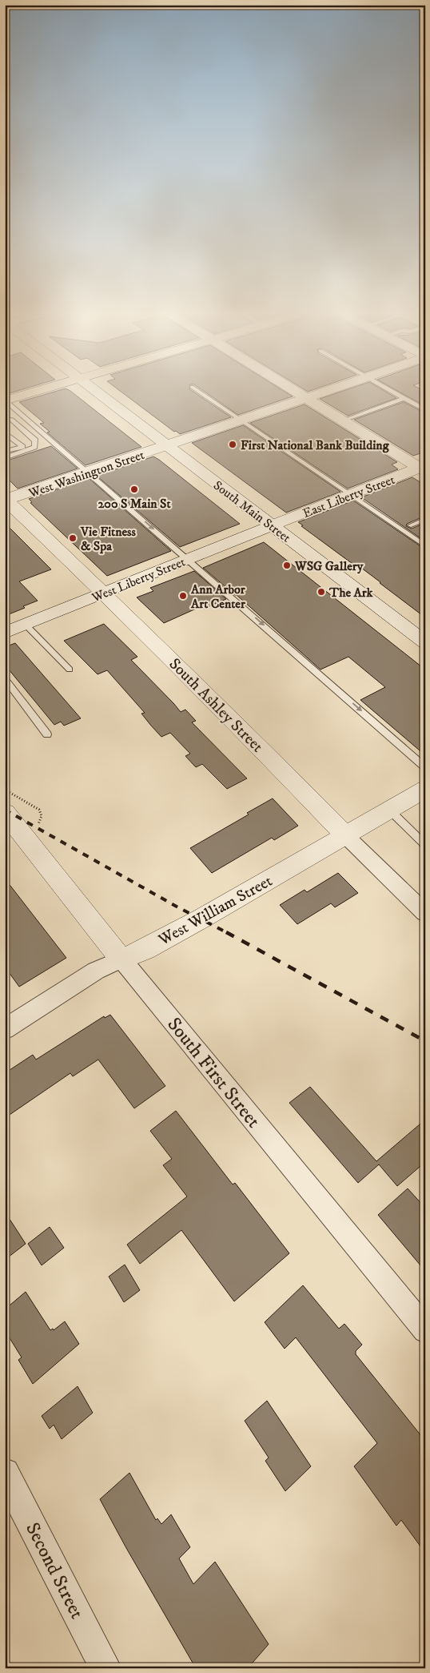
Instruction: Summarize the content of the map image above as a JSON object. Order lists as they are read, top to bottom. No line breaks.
{"streets":{"street":["West Washington Street","East Liberty Street","South Main Street","West Liberty Street","South Ashley Street","West William Street","South First Street","Second Street"]},"crossings":[["West Washington Street","South Main Street"],["West Washington Street","South Ashley Street"],["East Liberty Street","South Main Street"],["East Liberty Street","West Liberty Street"],["South Main Street","West Liberty Street"],["West Liberty Street","South Ashley Street"],["South Ashley Street","West William Street"],["West William Street","South First Street"]],"places":["First National Bank Building","200 S Main St","Vie Fitness & Spa","WSG Gallery","The Ark","Ann Arbor Art Center"]}
